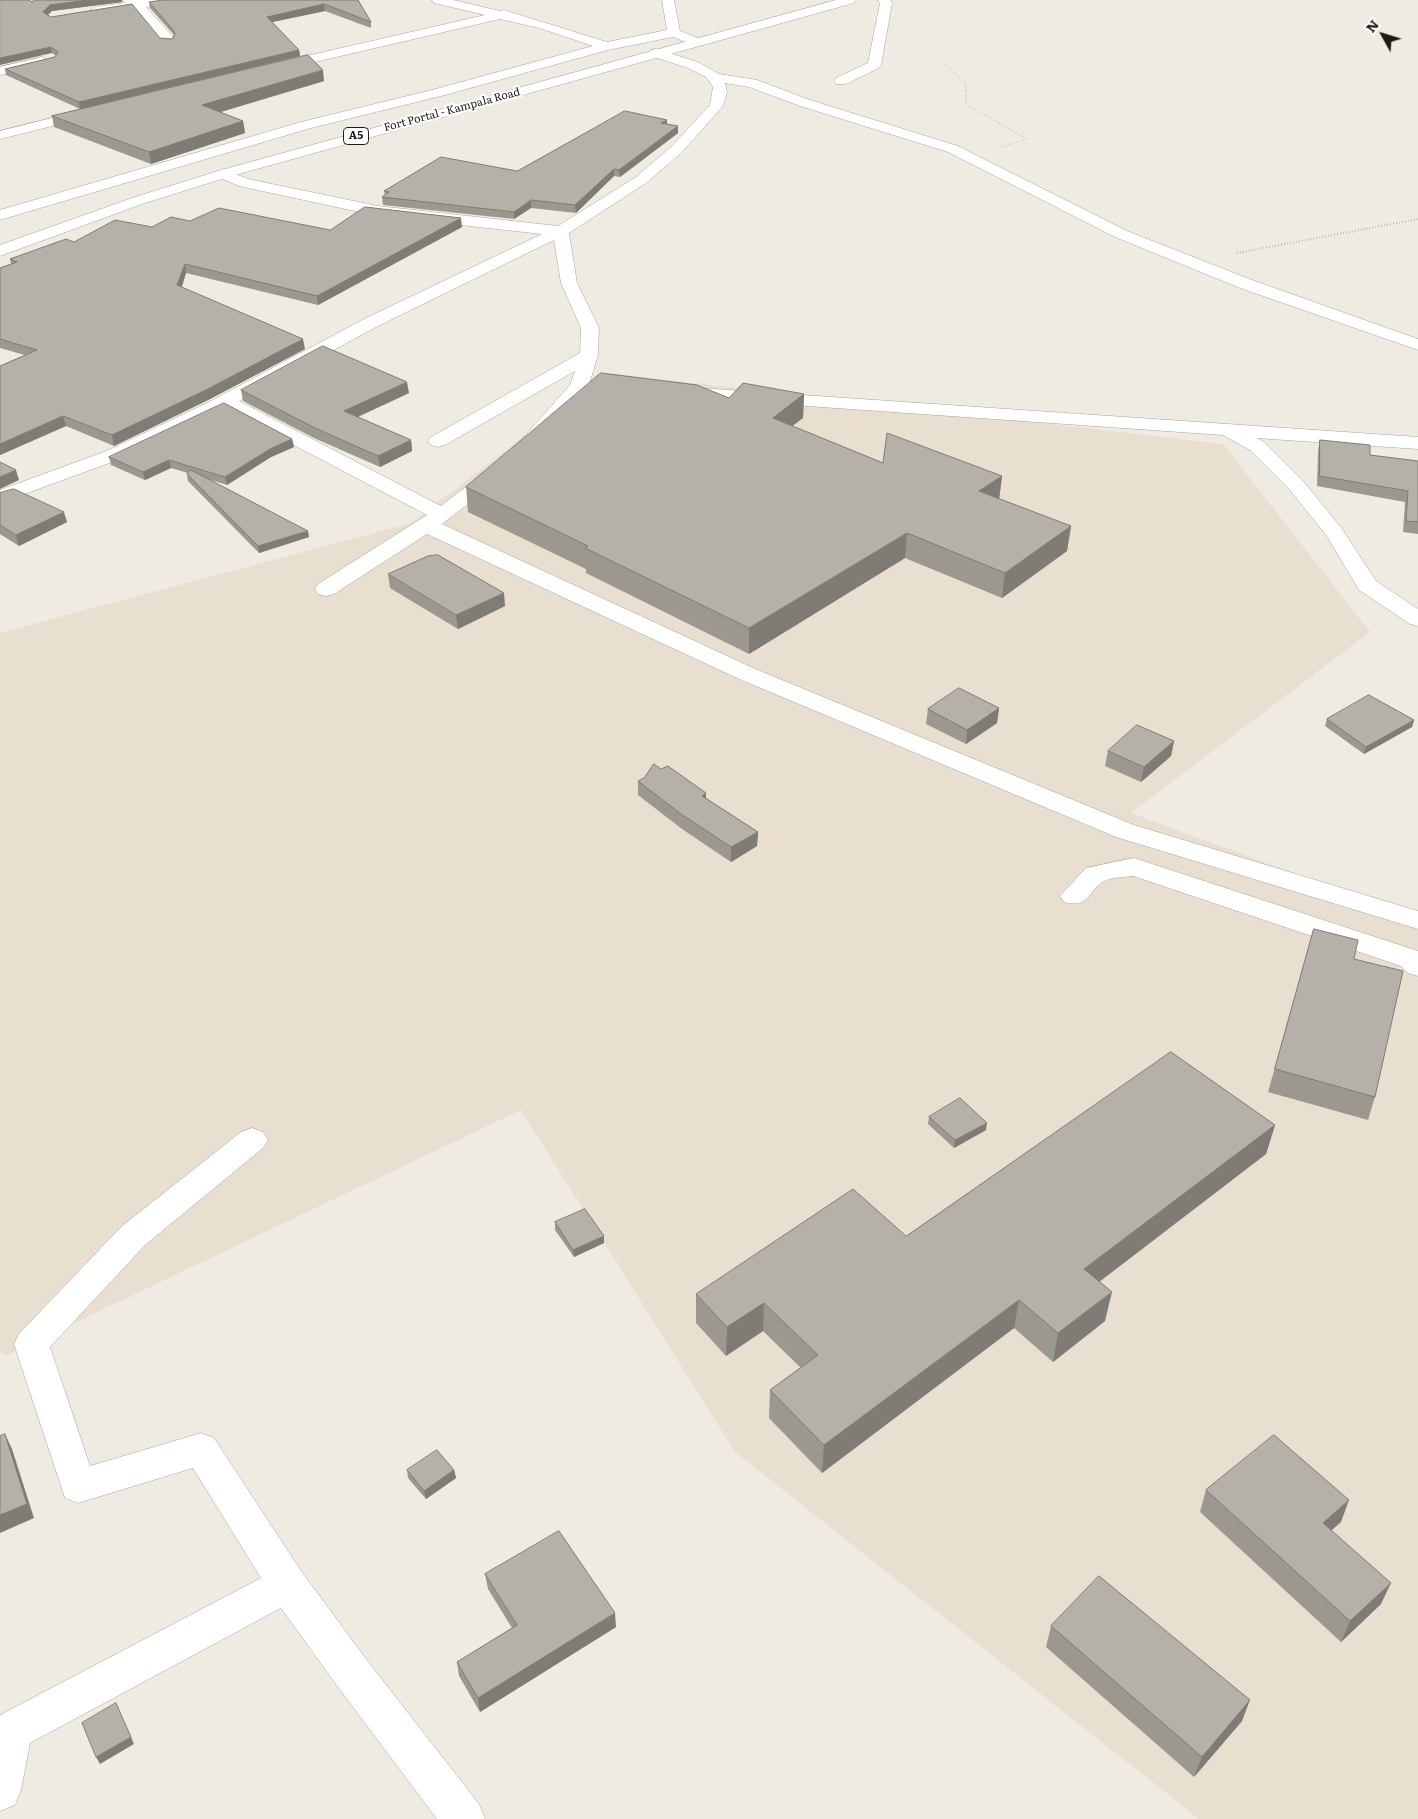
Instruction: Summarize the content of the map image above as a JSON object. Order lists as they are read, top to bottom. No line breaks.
{"streets":{"street":["Fort Portal - Kampala Road","A5"]},"north":"top left"}
